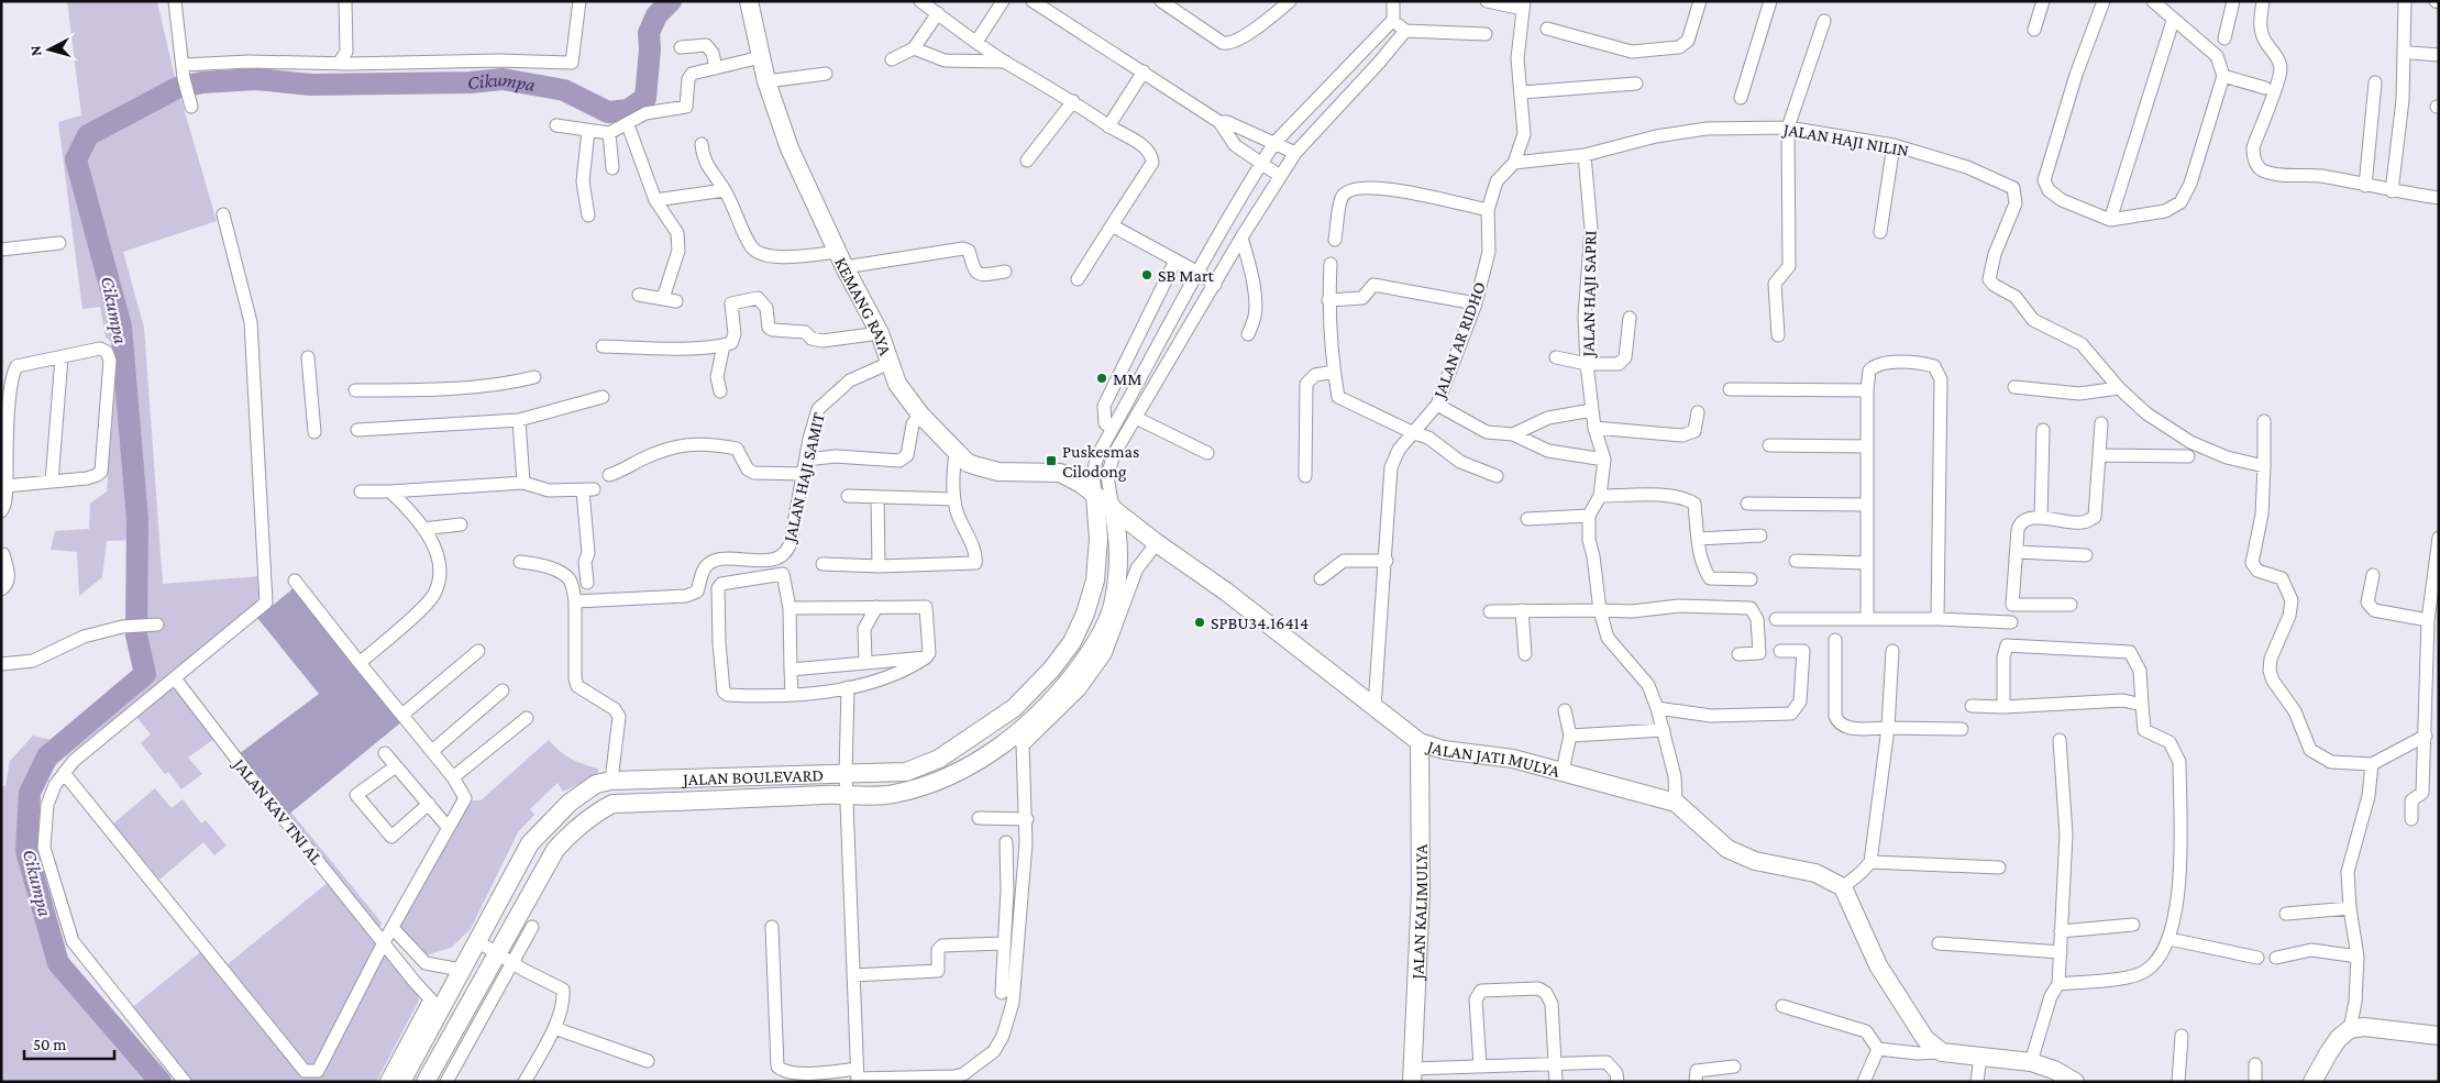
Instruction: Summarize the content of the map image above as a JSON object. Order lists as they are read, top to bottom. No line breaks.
{"streets":{"main road":["KEMANG RAYA","JALAN JATI MULYA","JALAN BOULEVARD","JALAN KALIMULYA"],"street":["JALAN HAJI NILIN","JALAN HAJI SAPRI","JALAN AR RIDHO","JALAN HAJI SAMIT","JALAN KAV TNI AL"]},"crossings":[["JALAN HAJI NILIN","JALAN HAJI SAPRI"],["JALAN HAJI NILIN","JALAN AR RIDHO"],["KEMANG RAYA","JALAN HAJI SAMIT"],["KEMANG RAYA","JALAN JATI MULYA"],["KEMANG RAYA","JALAN BOULEVARD"],["JALAN AR RIDHO","JALAN JATI MULYA"],["JALAN JATI MULYA","JALAN BOULEVARD"],["JALAN JATI MULYA","JALAN KALIMULYA"],["JALAN BOULEVARD","JALAN KAV TNI AL"]],"water":["Cikumpa"],"places":{"other":["SB Mart","MM","SPBU34.16414"],"transit":["Puskesmas Cilodong"]},"scale_bar":"50 m","north":"left"}
